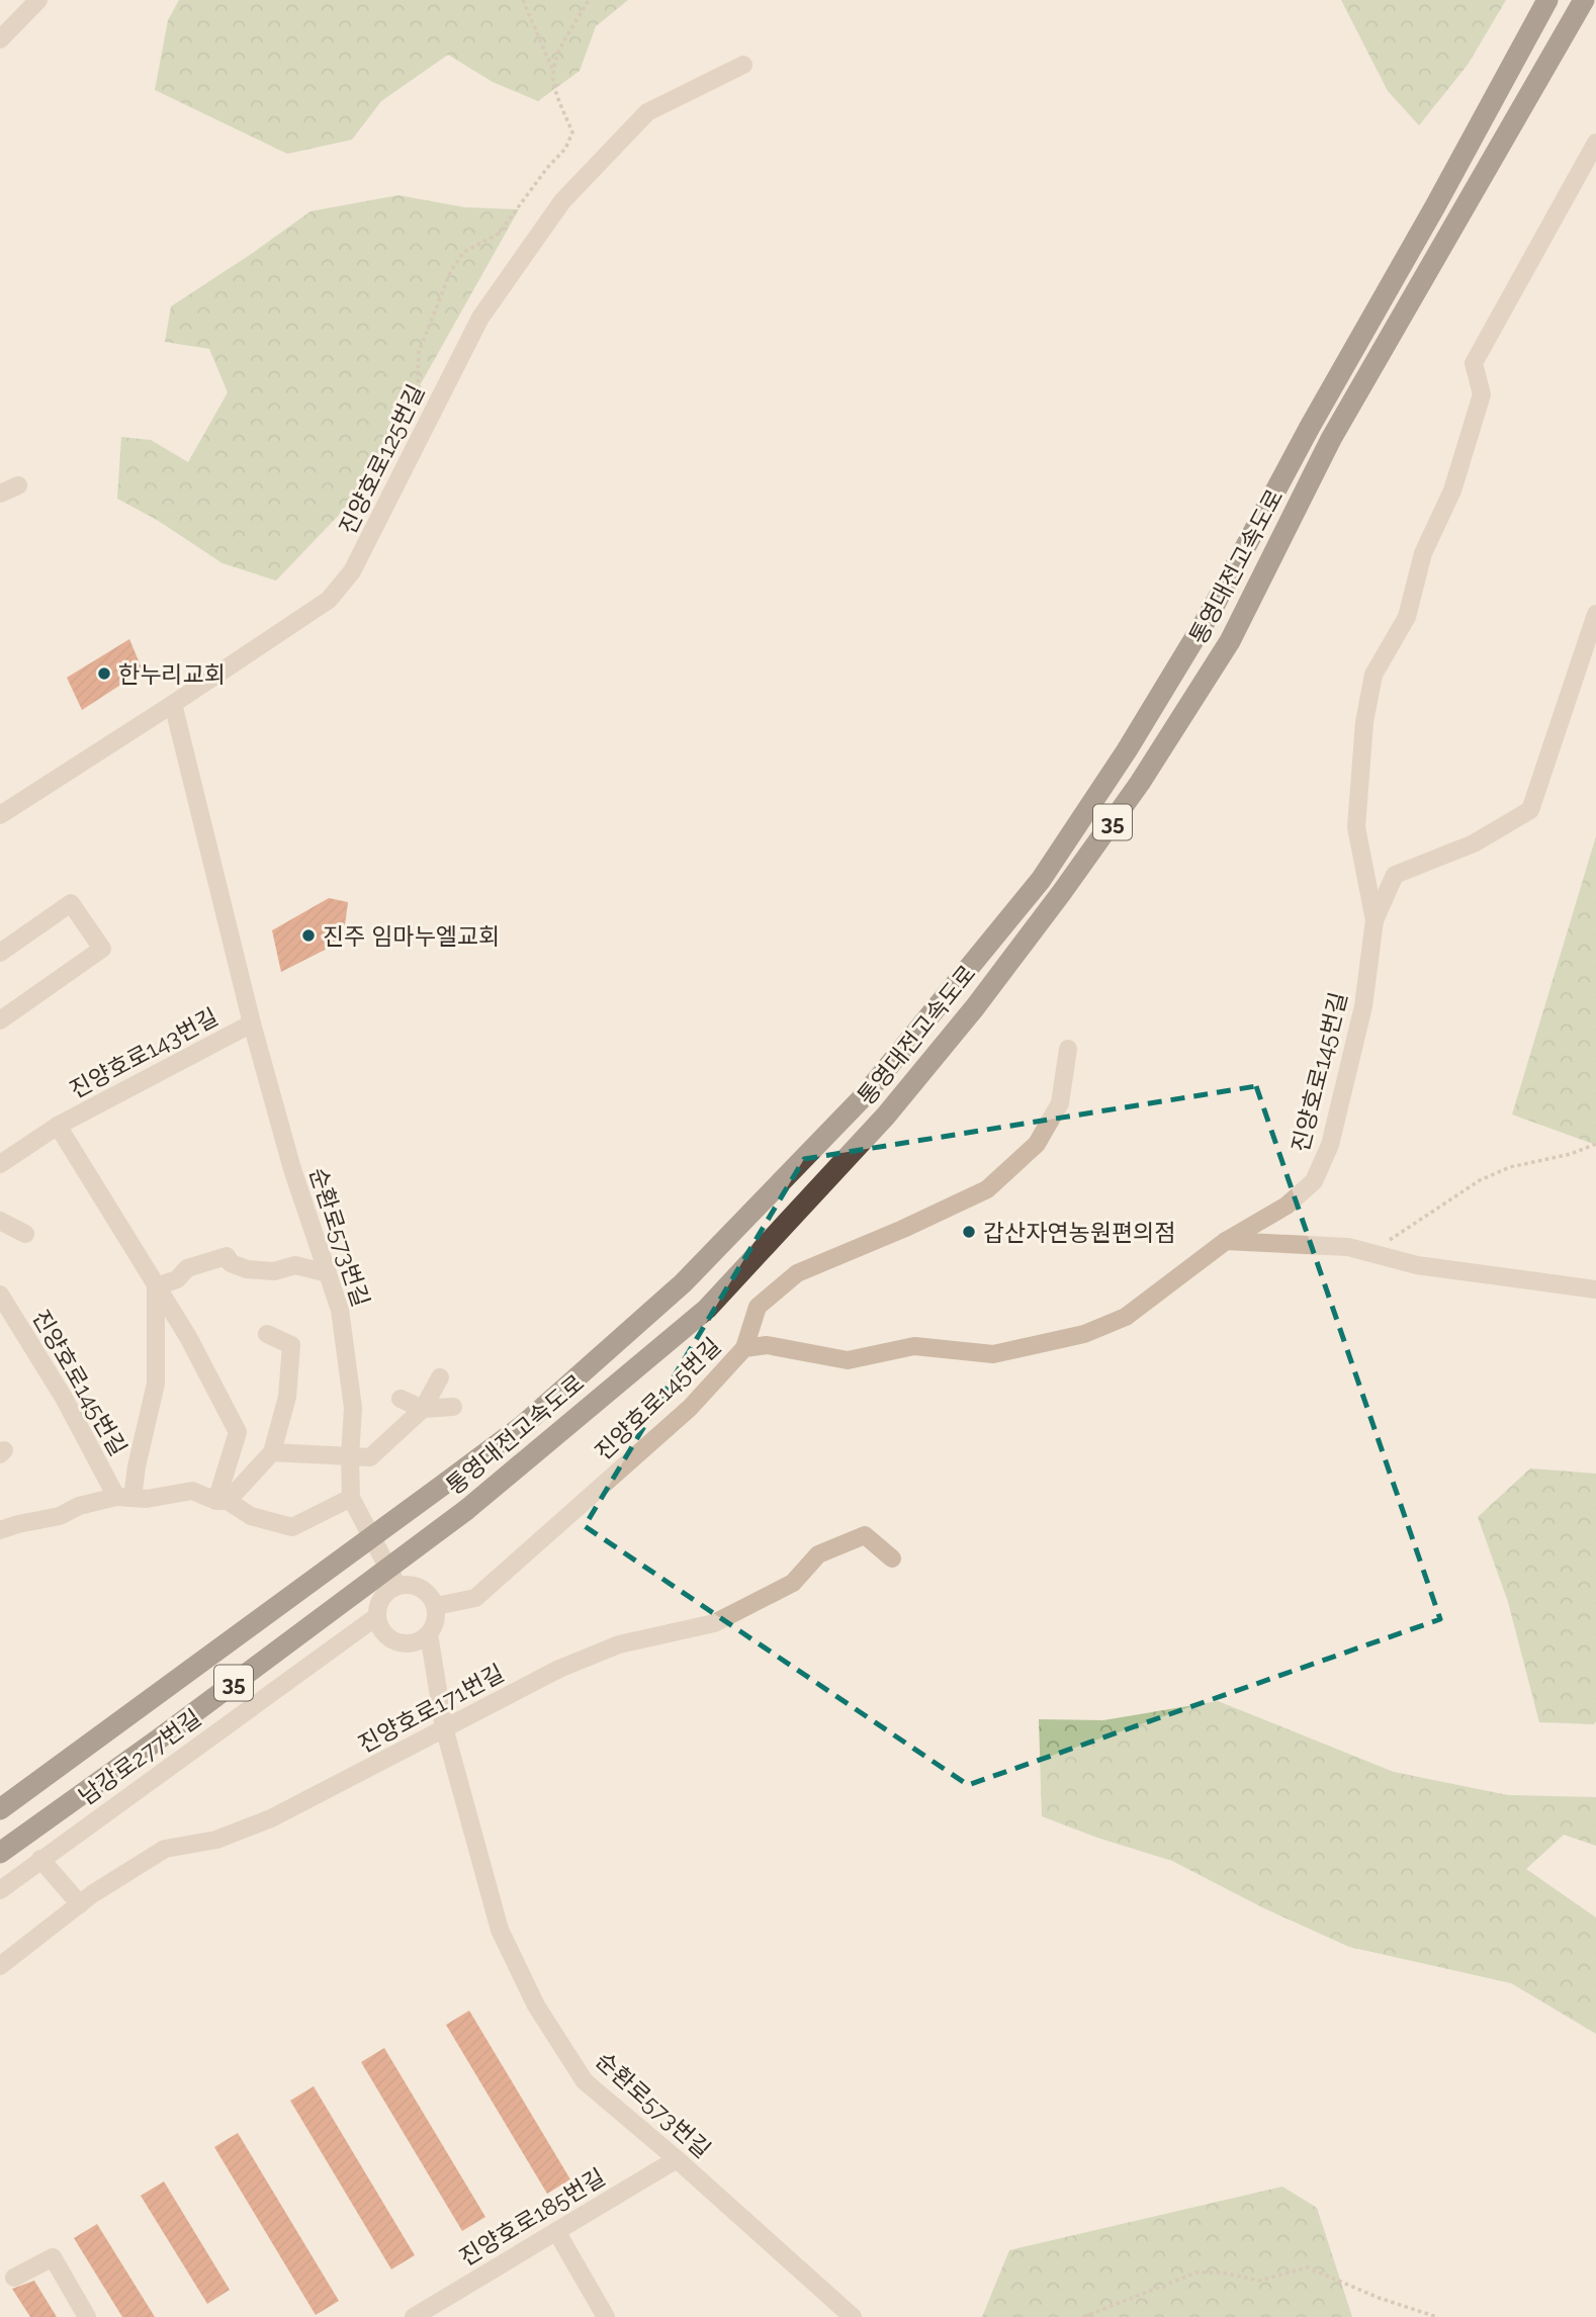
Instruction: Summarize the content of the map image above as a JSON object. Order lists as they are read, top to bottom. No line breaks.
{"streets":{"highway":["통영대전고속도로","35"],"street":["진양호로125번길","진양호로143번길","진양호로145번길","순환로573번길","진양호로171번길","남강로277번길","진양호로185번길"]},"crossings":[["진양호로125번길","순환로573번길"],["진양호로143번길","진양호로145번길"],["진양호로143번길","순환로573번길"],["진양호로145번길","순환로573번길"],["진양호로145번길","남강로277번길"],["순환로573번길","진양호로171번길"],["순환로573번길","남강로277번길"],["순환로573번길","진양호로185번길"]],"places":["한누리교회","진주 임마누엘교회","갑산자연농원편의점"]}
